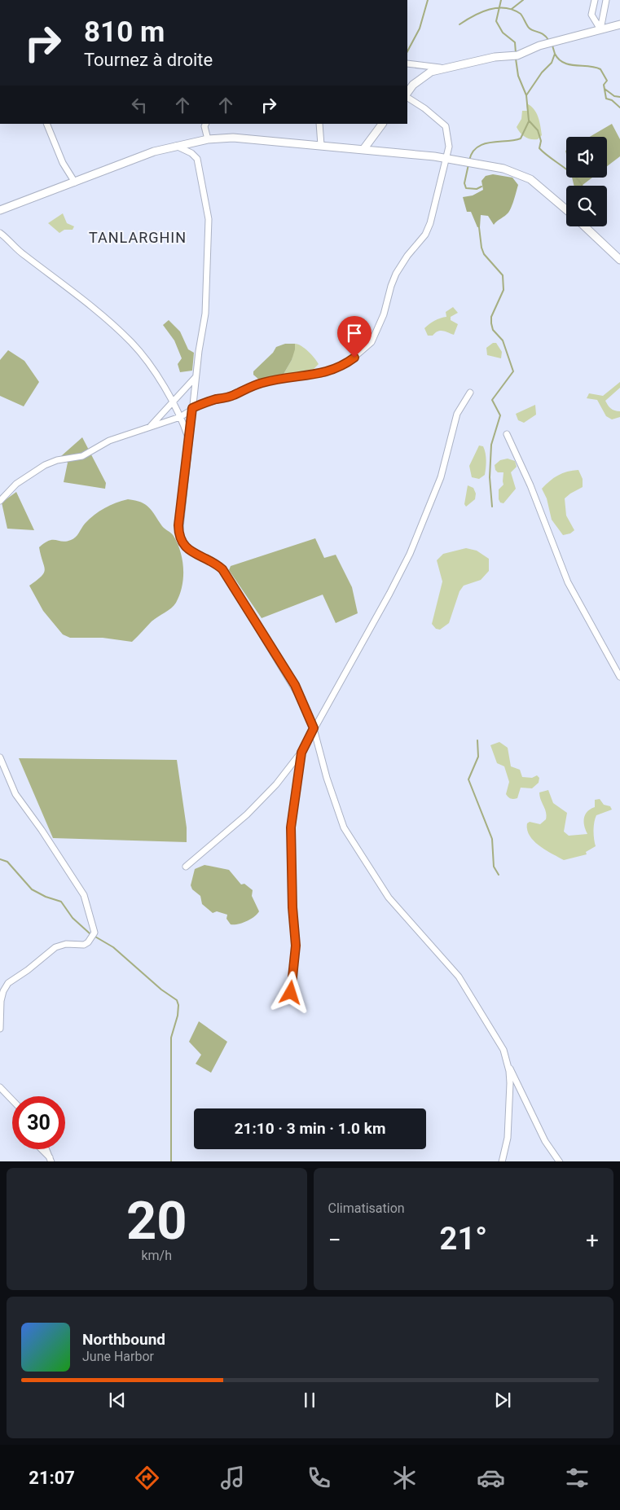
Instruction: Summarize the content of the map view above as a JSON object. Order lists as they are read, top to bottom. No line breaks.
{"districts":["TANLARGHIN"],"page":{"turn":["810 m","Tournez à droite"],"limit":"30","trip":"21:10 · 3 min · 1.0 km","tile":[["20","km/h"],"Climatisation"],"heat":["−","21°","+"],"song":["Northbound","June Harbor"],"tabs":"21:07"}}
